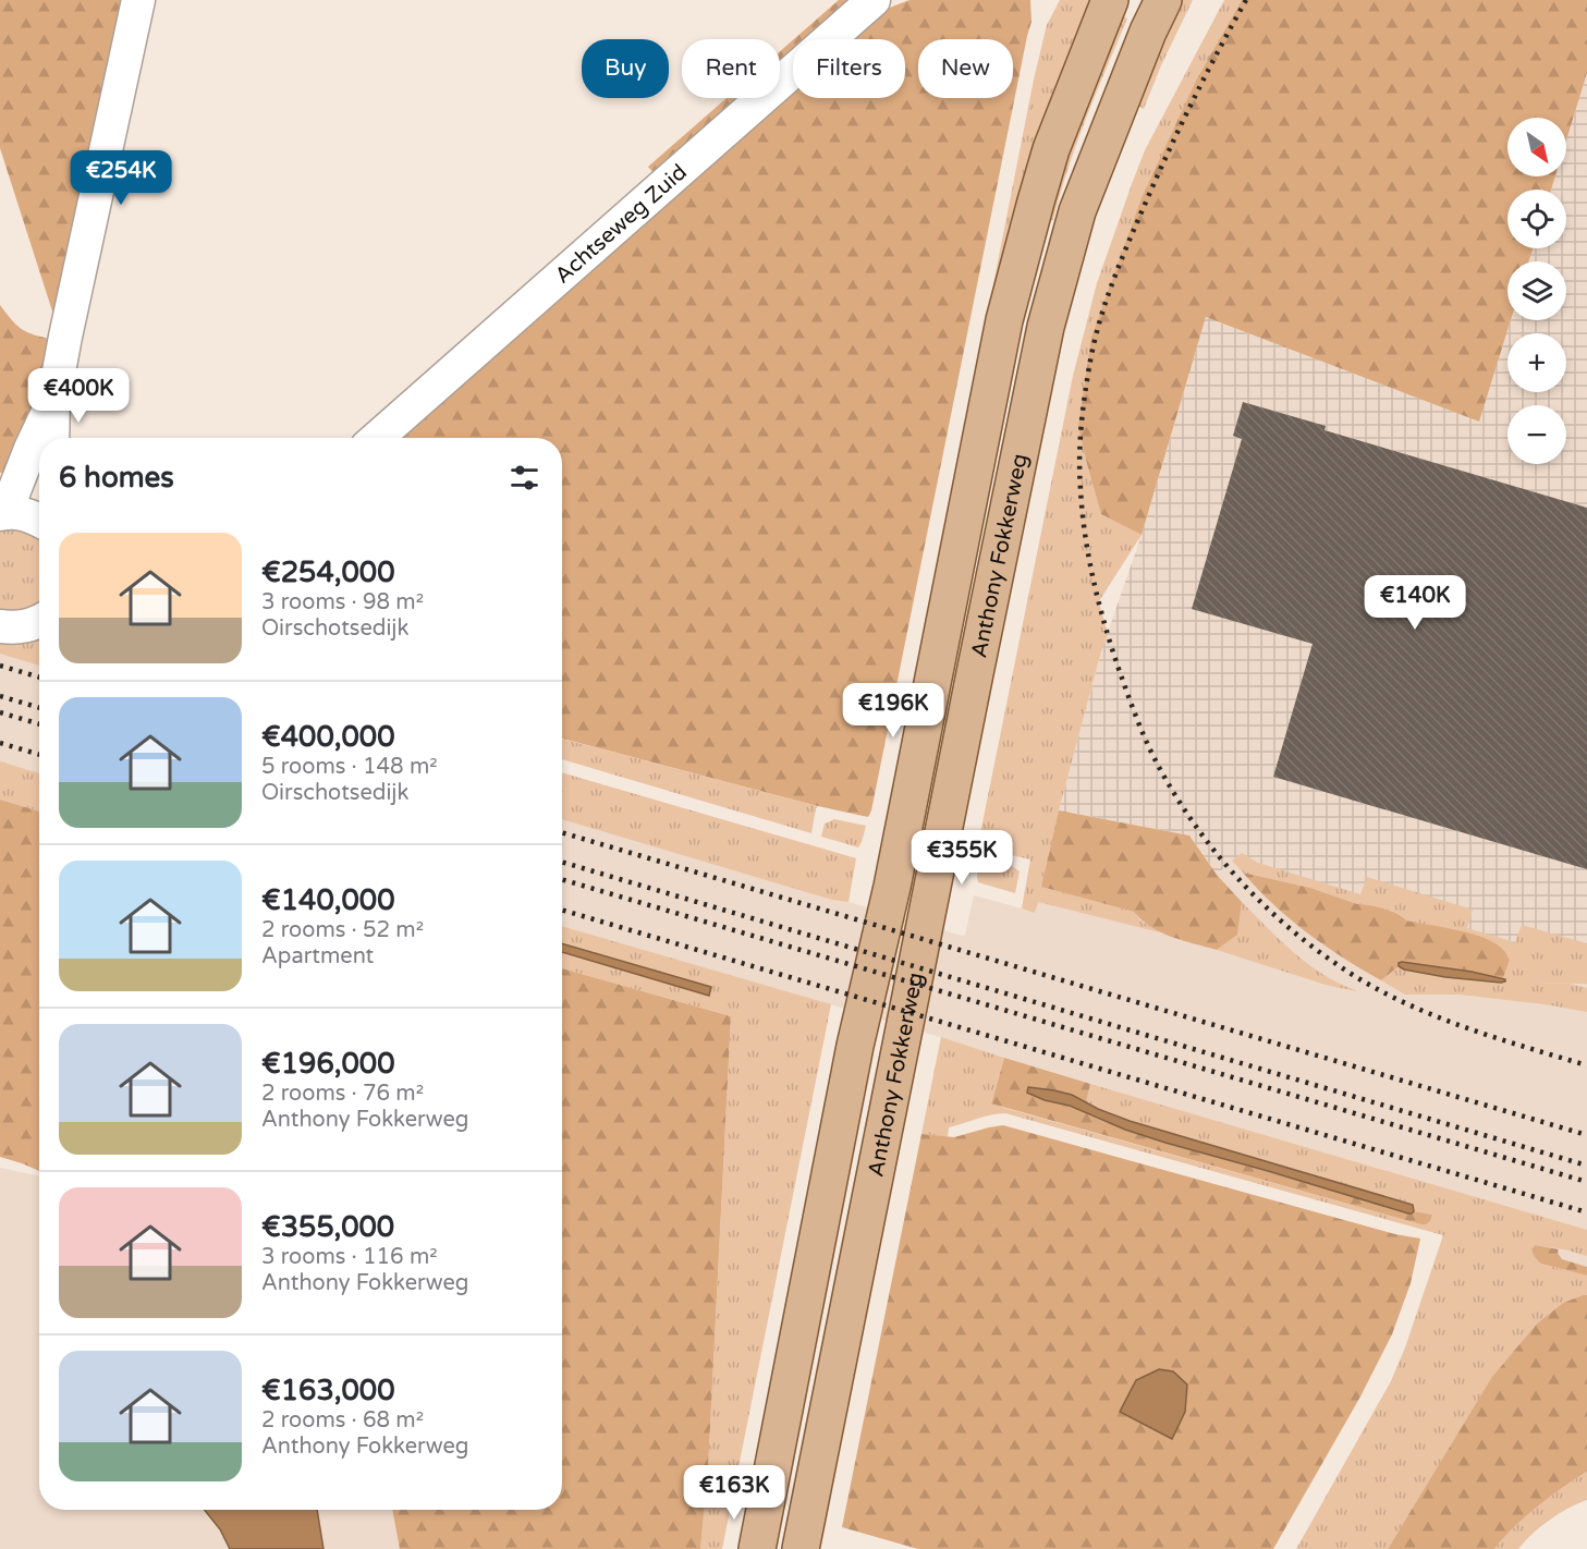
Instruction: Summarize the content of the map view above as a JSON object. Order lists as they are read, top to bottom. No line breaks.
{"streets":{"main road":["Anthony Fokkerweg"],"street":["Achtseweg Zuid"]},"north":"bottom right","page":{"chip":["Buy","Rent","Filters","New"],"map_buttons":["+","−"],"price":["€254K","€400K","€140K","€196K","€355K","€163K"],"heading":"6 homes","list":[{"name":"€254,000","note":"3 rooms · 98 m² · Oirschotsedijk"},{"name":"€400,000","note":"5 rooms · 148 m² · Oirschotsedijk"},{"name":"€140,000","note":"2 rooms · 52 m² · Apartment"},{"name":"€196,000","note":"2 rooms · 76 m² · Anthony Fokkerweg"},{"name":"€355,000","note":"3 rooms · 116 m² · Anthony Fokkerweg"},{"name":"€163,000","note":"2 rooms · 68 m² · Anthony Fokkerweg"}]}}
